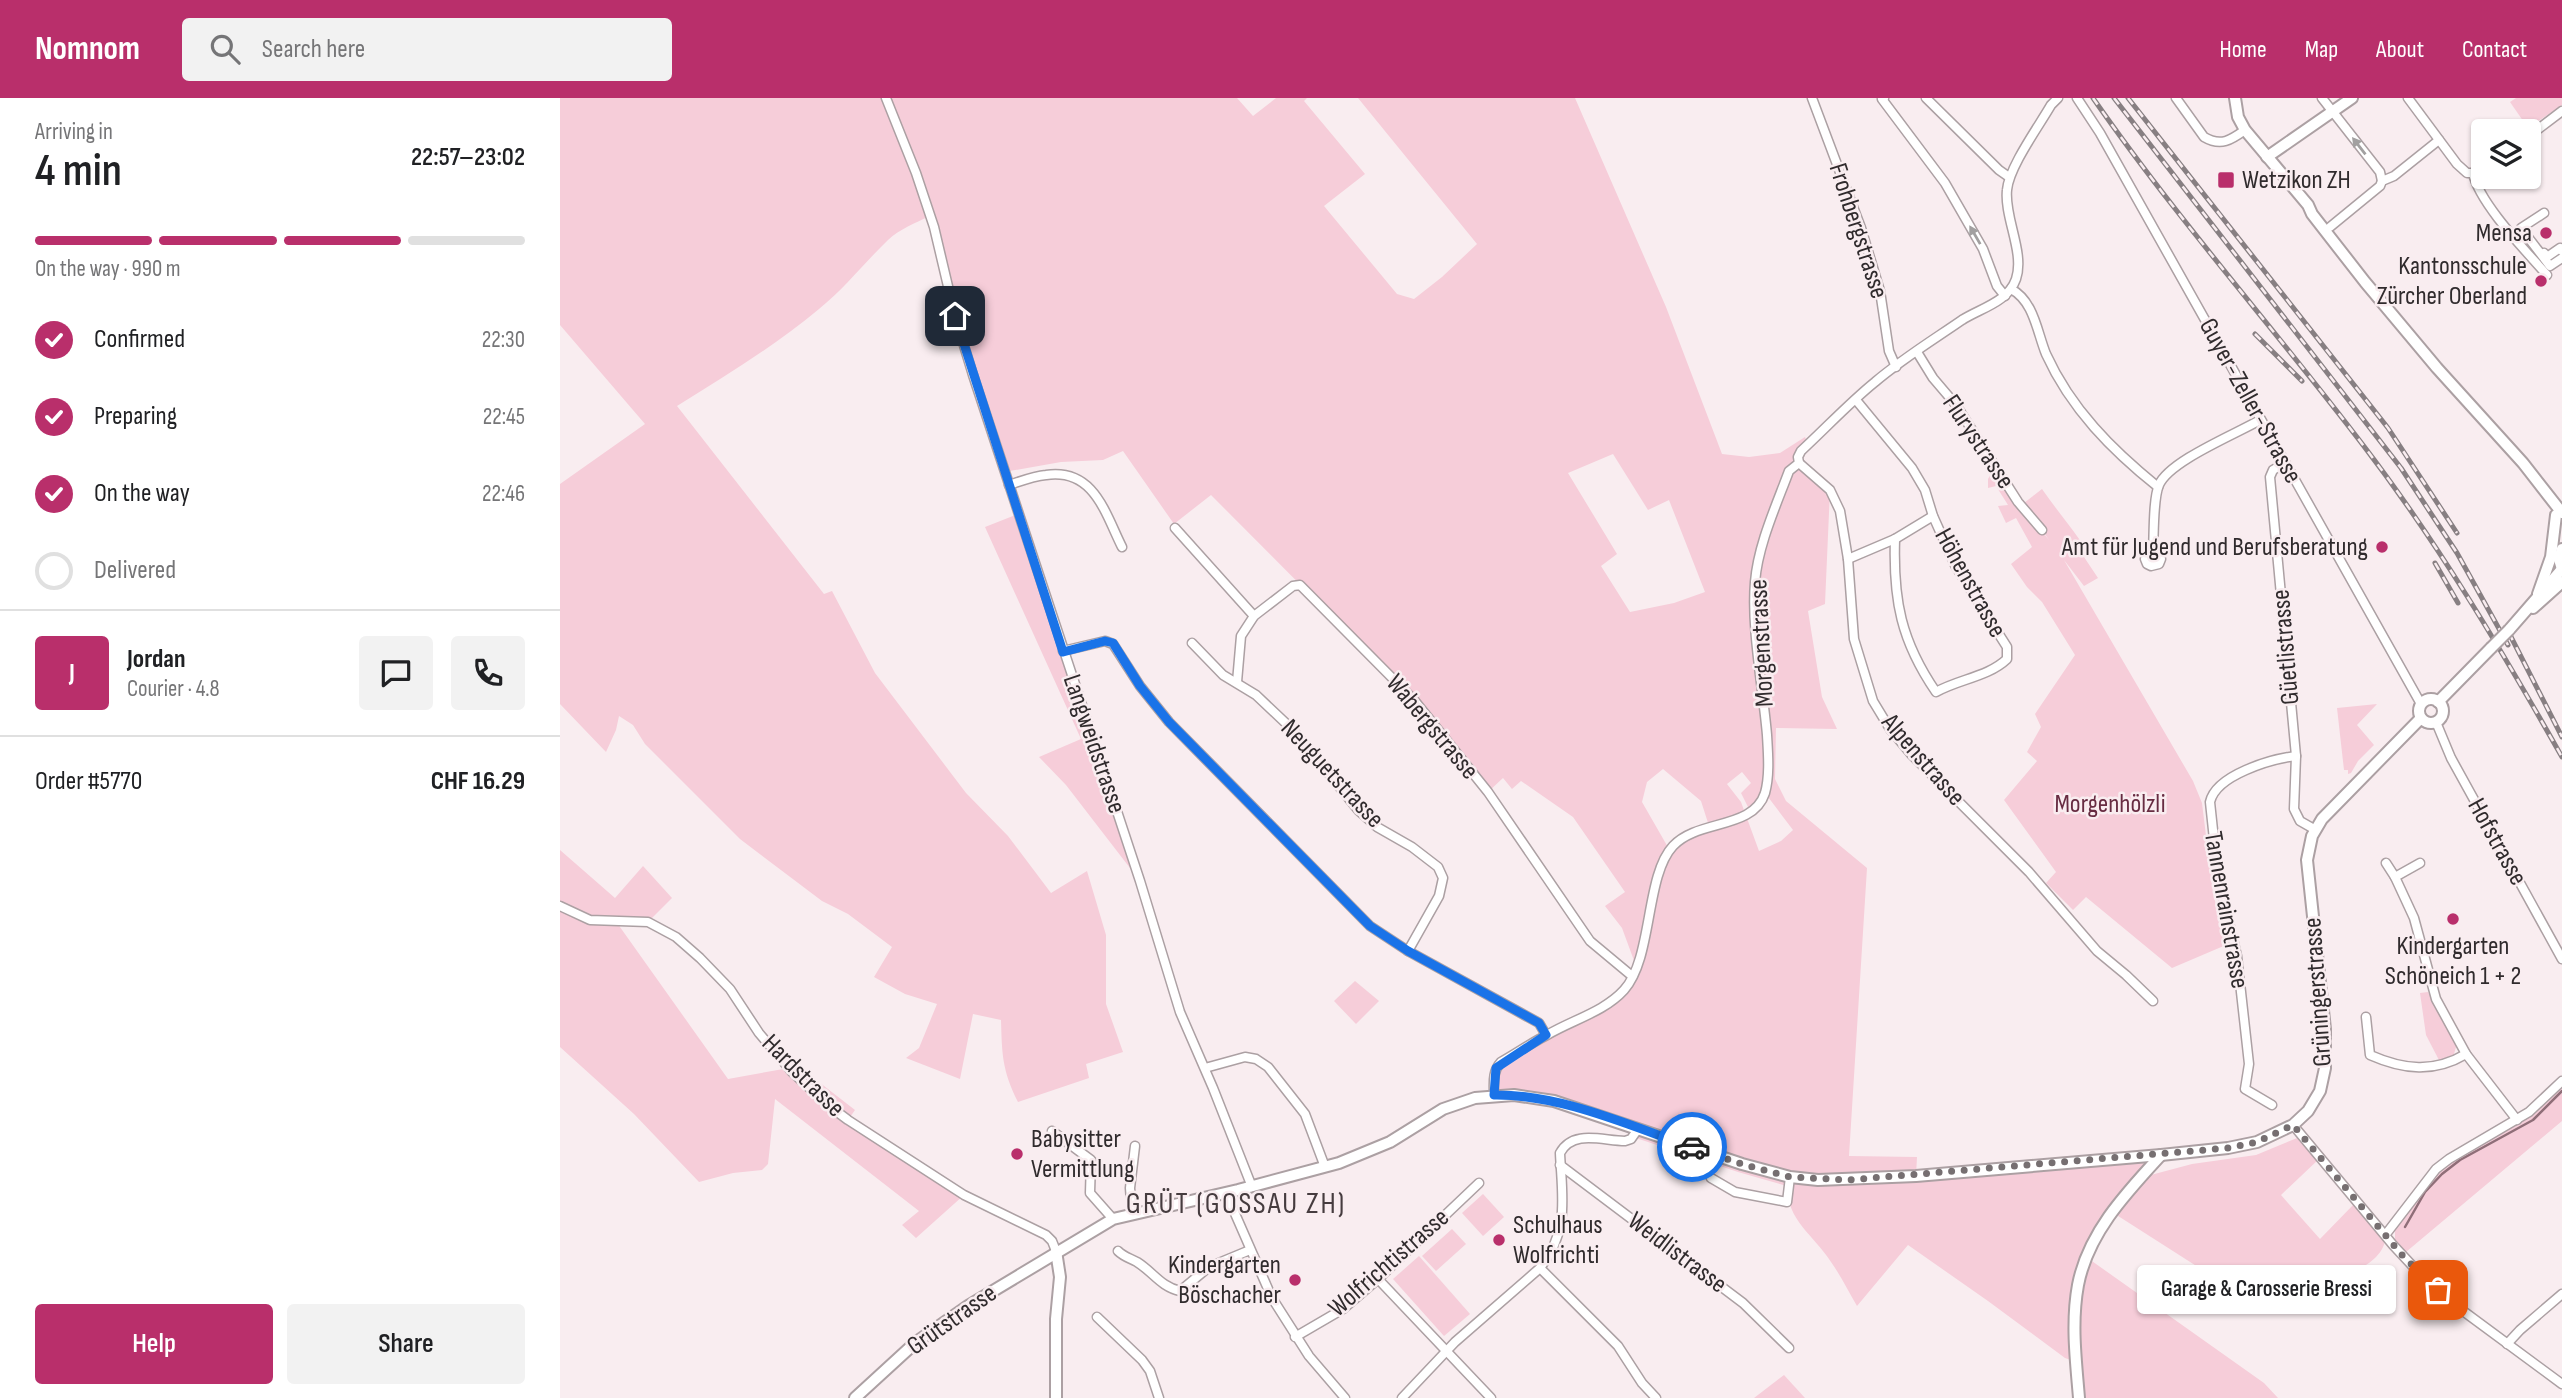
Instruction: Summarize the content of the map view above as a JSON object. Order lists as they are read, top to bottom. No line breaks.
{"streets":{"main road":["Grüningerstrasse","Grütstrasse"],"street":["Frohbergstrasse","Guyer-Zeller-Strasse","Flurystrasse","Höhenstrasse","Morgenstrasse","Güetlistrasse","Wabergstrasse","Langweidstrasse","Alpenstrasse","Neuguetstrasse","Hofstrasse","Tannenrainstrasse","Hardstrasse","Weidlistrasse","Wolfrichtistrasse"]},"crossings":[["Frohbergstrasse","Morgenstrasse"],["Guyer-Zeller-Strasse","Güetlistrasse"],["Guyer-Zeller-Strasse","Hofstrasse"],["Guyer-Zeller-Strasse","Grüningerstrasse"],["Flurystrasse","Morgenstrasse"],["Höhenstrasse","Morgenstrasse"],["Höhenstrasse","Alpenstrasse"],["Morgenstrasse","Wabergstrasse"],["Morgenstrasse","Alpenstrasse"],["Morgenstrasse","Grüningerstrasse"],["Güetlistrasse","Tannenrainstrasse"],["Güetlistrasse","Grüningerstrasse"],["Wabergstrasse","Neuguetstrasse"],["Langweidstrasse","Grüningerstrasse"],["Hofstrasse","Grüningerstrasse"],["Grüningerstrasse","Hardstrasse"],["Grüningerstrasse","Grütstrasse"],["Hardstrasse","Grütstrasse"]],"districts":["GRÜT (GOSSAU ZH)"],"parks":["Morgenhölzli"],"places":{"transit":["Wetzikon ZH"],"other":["Mensa","Kantonsschule Zürcher Oberland","Amt für Jugend und Berufsberatung","Kindergarten Schöneich 1 + 2","Babysitter Vermittlung","Schulhaus Wolfrichti","Kindergarten Böschacher","Garage & Carosserie Bressi"]},"page":{"header":"Nomnom","search":"Search here","nav":["Home","Map","About","Contact"],"heading":["4 min","Arriving in","22:57–23:02"],"panel":["Jordan","Courier · 4.8","Order #5770","CHF 16.29"],"bar":"On the way · 990 m","list":[["Confirmed","22:30"],["Preparing","22:45"],["On the way","22:46"],"Delivered"],"round":"J","bubble":"Garage & Carosserie Bressi","buttons":["Help","Share"]}}
